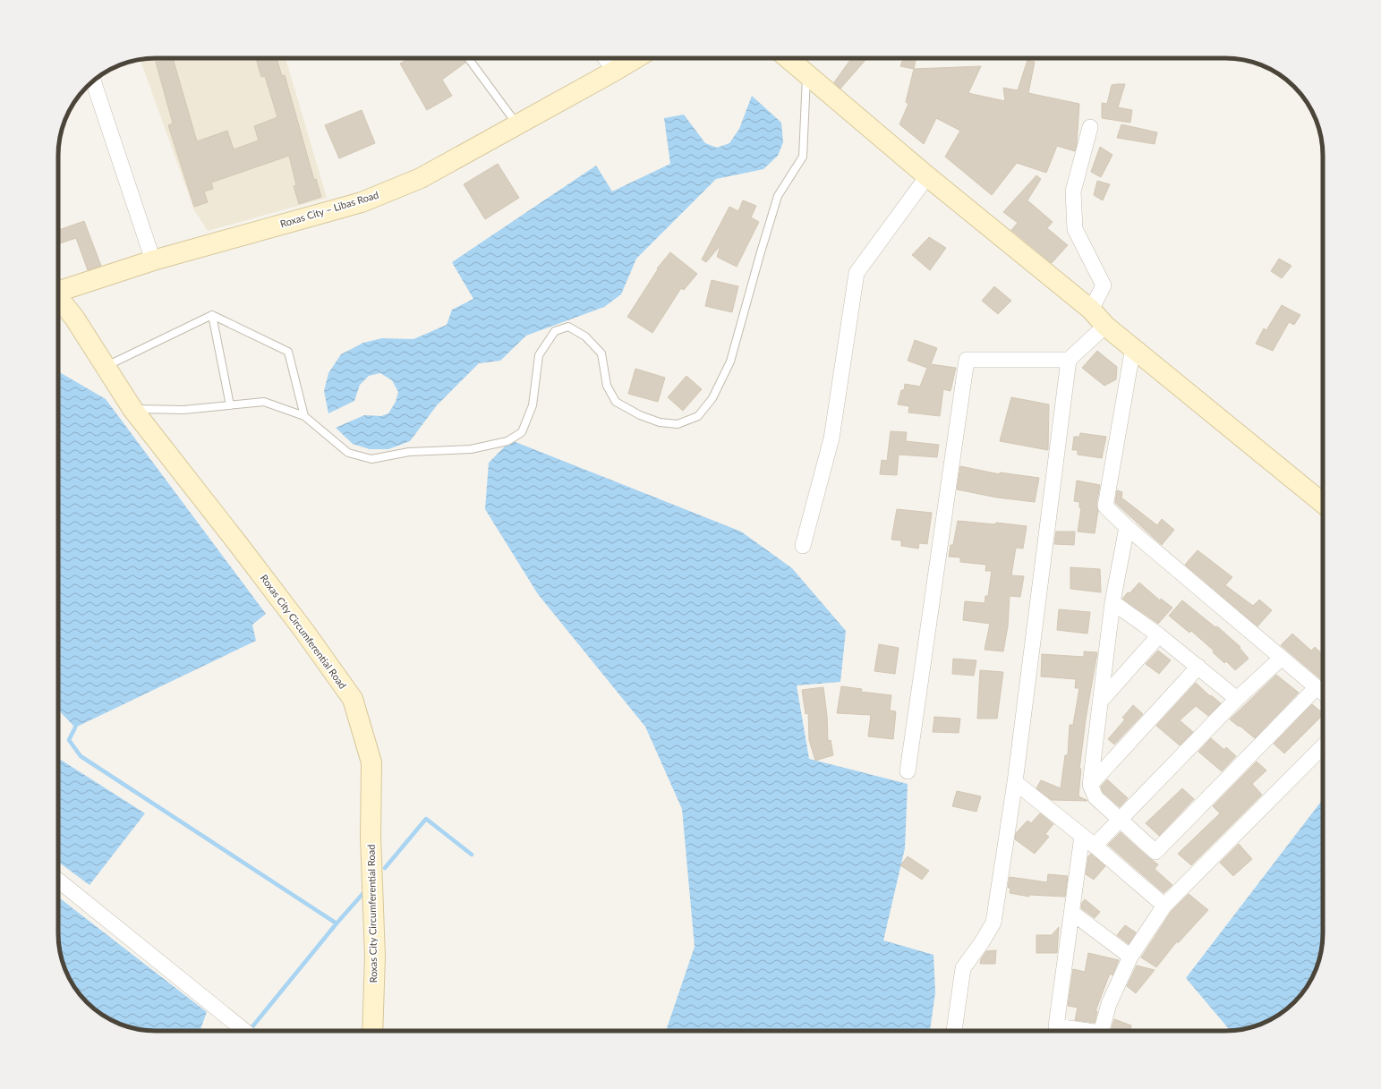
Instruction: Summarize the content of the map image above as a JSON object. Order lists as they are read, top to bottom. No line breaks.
{"streets":{"street":["Roxas City – Libas Road","Roxas City Circumferential Road"]}}
